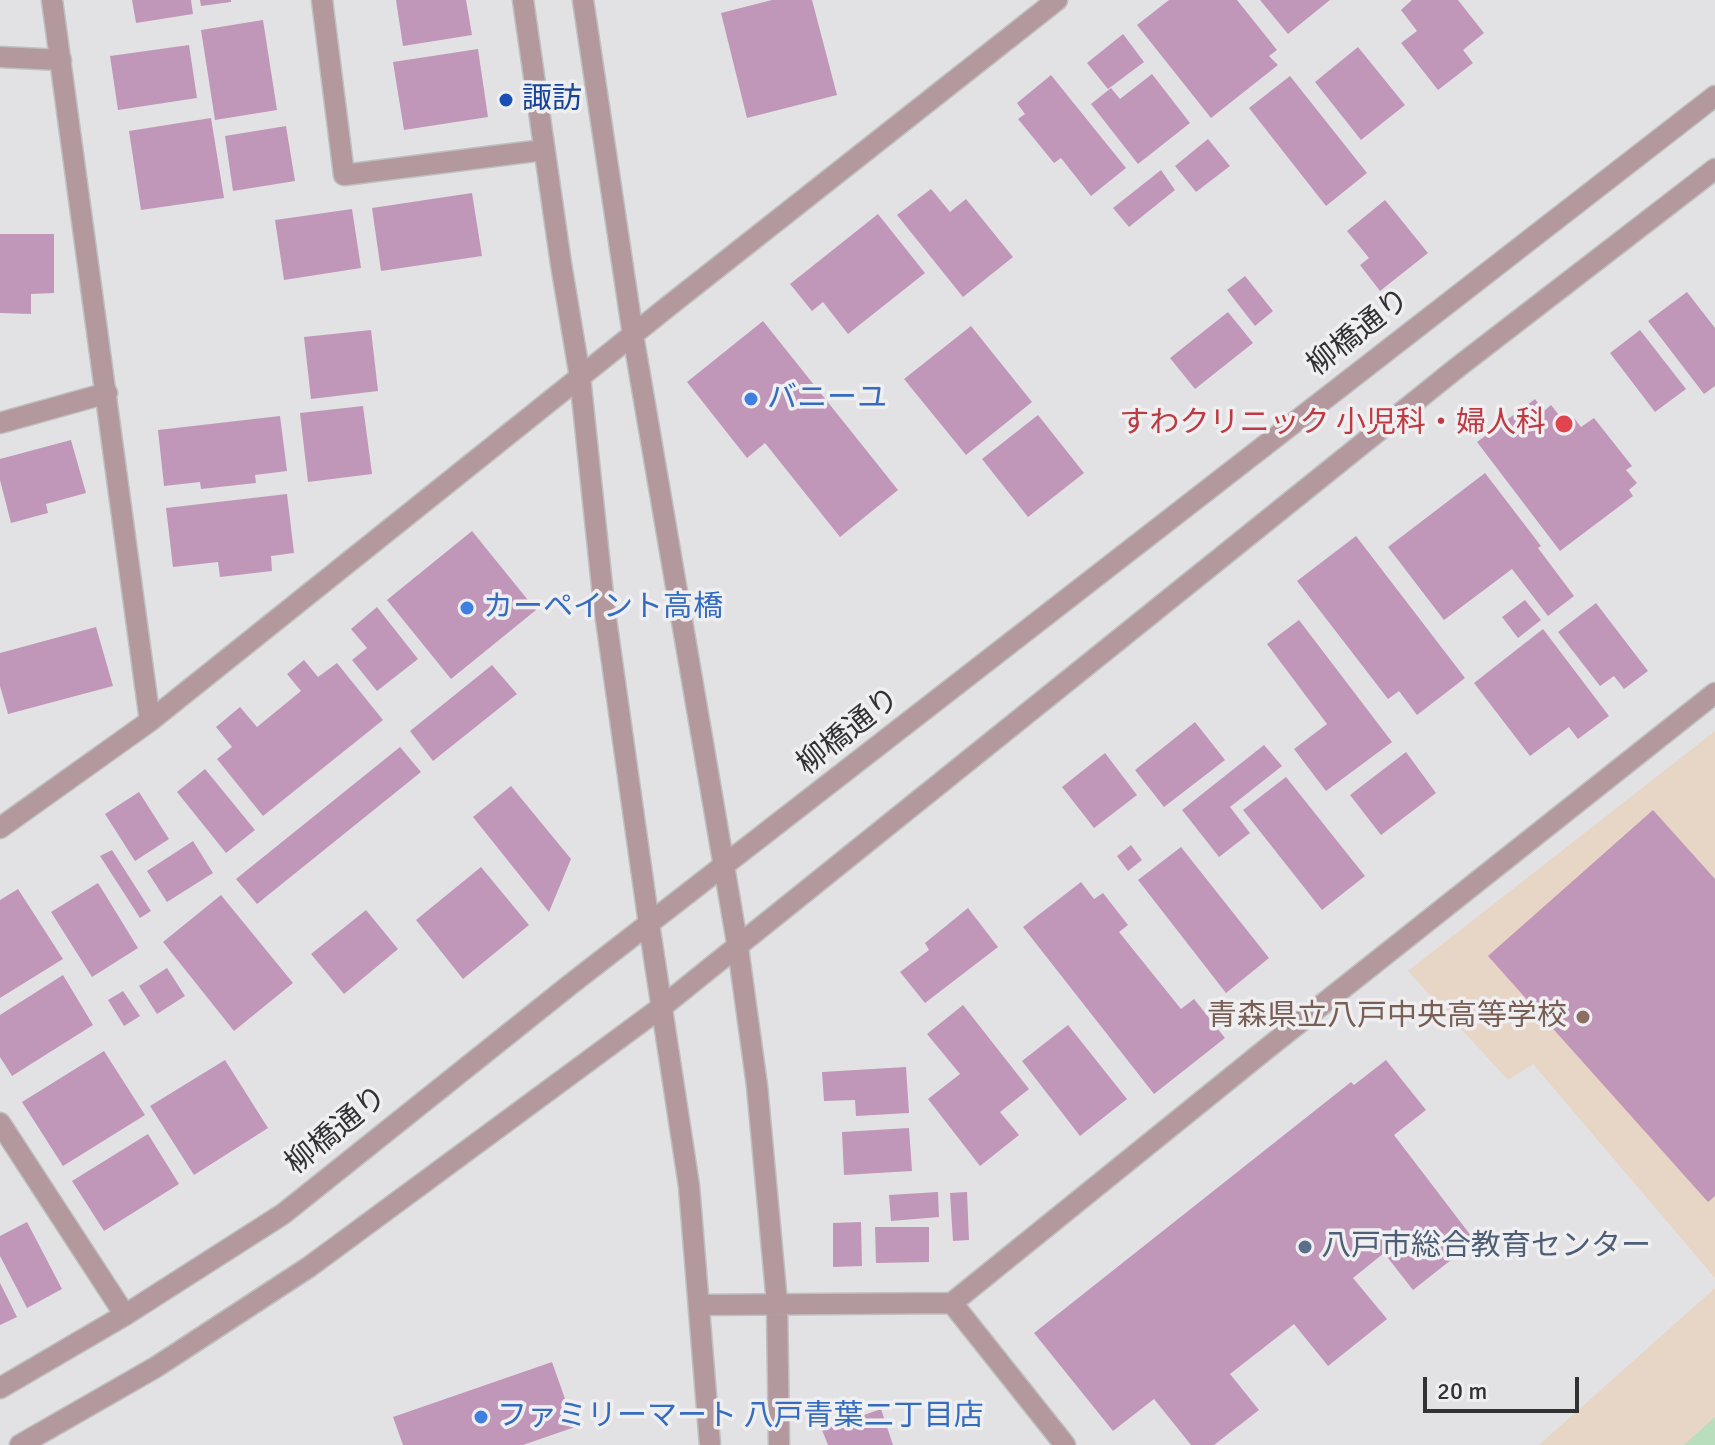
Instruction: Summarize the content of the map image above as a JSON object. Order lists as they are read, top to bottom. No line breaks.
{"streets":{"street":["柳橋通り"]},"places":["諏訪","バニーユ","すわクリニック 小児科・婦人科","カーペイント高橋","青森県立八戸中央高等学校","八戸市総合教育センター","ファミリーマート 八戸青葉二丁目店"],"scale_bar":"20 m"}
